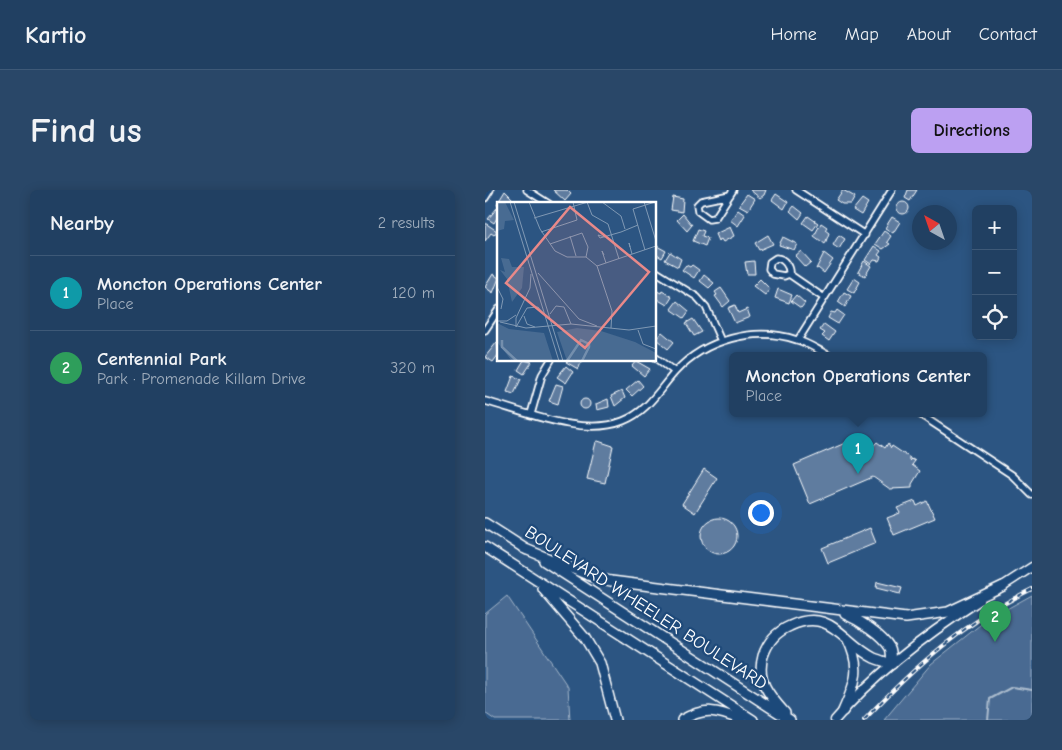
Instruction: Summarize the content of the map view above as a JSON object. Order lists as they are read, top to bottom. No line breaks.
{"streets":{"highway":["BOULEVARD WHEELER BOULEVARD"]},"north":"top left","page":{"header":"Kartio","nav":["Home","Map","About","Contact"],"buttons":"Directions","title":"Find us","heading":["Nearby","2 results"],"map_buttons":["+","−"],"list":[{"mark":"1","name":"Moncton Operations Center","note":"Place","value":"120 m"},{"mark":"2","name":"Centennial Park","note":"Park · Promenade Killam Drive","value":"320 m"}],"popup":["Moncton Operations Center","Place"],"pins":["1","2"]}}
